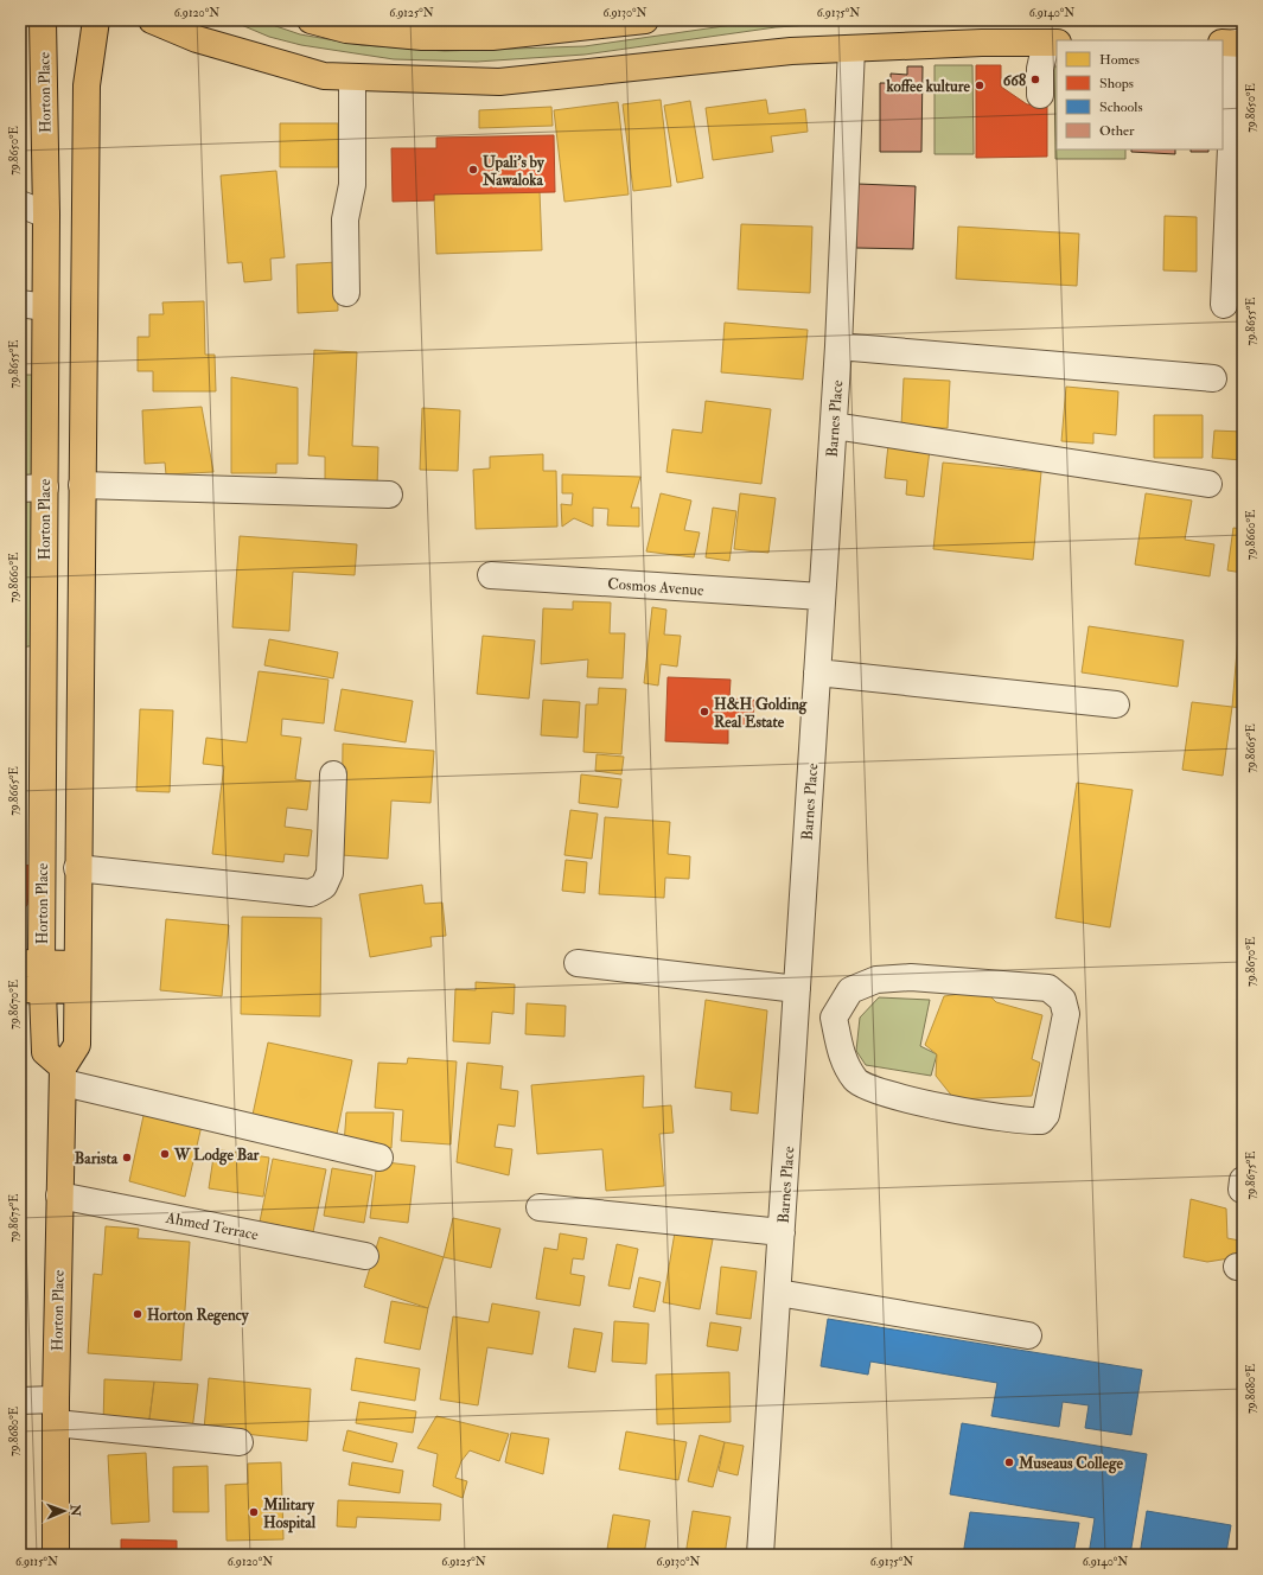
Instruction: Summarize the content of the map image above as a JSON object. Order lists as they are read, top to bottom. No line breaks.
{"streets":{"main road":["Horton Place"],"street":["Barnes Place","Cosmos Avenue","Ahmed Terrace"]},"crossings":[["Horton Place","Ahmed Terrace"],["Barnes Place","Cosmos Avenue"]],"places":["668","koffee kulture","Upali's by Nawaloka","H&H Golding Real Estate","W Lodge Bar","Barista","Horton Regency","Museaus College","Military Hospital"],"legend":["Homes","Shops","Schools","Other"],"north":"right","coordinates":["6.9120°N","6.9125°N","6.9130°N","6.9135°N","6.9140°N","79.8650°E","79.8655°E","79.8660°E","79.8665°E","79.8670°E","79.8675°E","79.8680°E","6.9115°N"]}
